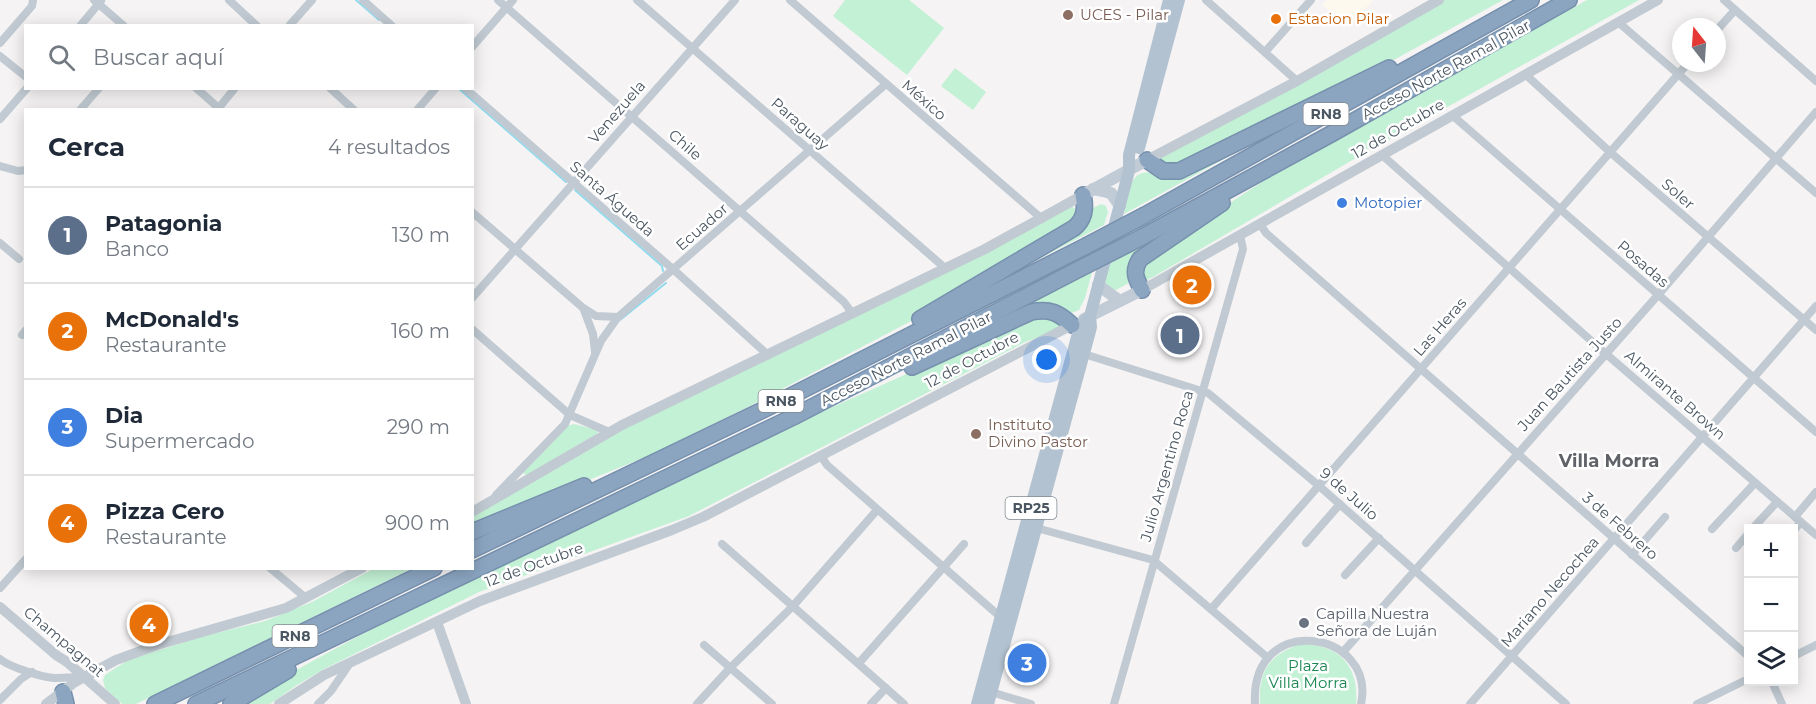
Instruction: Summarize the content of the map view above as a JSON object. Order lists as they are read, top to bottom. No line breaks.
{"streets":{"highway":["Acceso Norte Ramal Pilar","RN8"],"main road":["12 de Octubre","RP25"],"street":["México","Venezuela","Paraguay","Chile","Soler","Santa Águeda","Ecuador","Posadas","Las Heras","Juan Bautista Justo","Almirante Brown","Julio Argentino Roca","9 de Julio","3 de Febrero","Mariano Necochea","Champagnat"]},"crossings":[["México","Ecuador"],["Venezuela","Paraguay"],["Venezuela","Chile"],["Venezuela","Santa Águeda"],["Paraguay","Ecuador"],["12 de Octubre","Soler"],["12 de Octubre","Posadas"],["12 de Octubre","Almirante Brown"],["12 de Octubre","Julio Argentino Roca"],["12 de Octubre","RP25"],["12 de Octubre","3 de Febrero"],["Chile","Ecuador"],["Soler","Las Heras"],["Soler","Juan Bautista Justo"],["Soler","Mariano Necochea"],["Santa Águeda","Ecuador"],["Posadas","Las Heras"],["Posadas","Juan Bautista Justo"],["Posadas","Mariano Necochea"],["Las Heras","Almirante Brown"],["Las Heras","9 de Julio"],["Las Heras","3 de Febrero"],["Juan Bautista Justo","Almirante Brown"],["Juan Bautista Justo","9 de Julio"],["Juan Bautista Justo","3 de Febrero"],["Almirante Brown","Mariano Necochea"],["Julio Argentino Roca","9 de Julio"],["9 de Julio","RP25"],["9 de Julio","Mariano Necochea"],["3 de Febrero","Mariano Necochea"]],"districts":["Villa Morra"],"parks":["Plaza Villa Morra"],"places":["UCES - Pilar","Estacion Pilar","Motopier","Instituto Divino Pastor","Capilla Nuestra Señora de Luján"],"north":"top","page":{"search":"Buscar aquí","heading":["Cerca","4 resultados"],"list":[{"mark":"1","name":"Patagonia","note":"Banco","value":"130 m"},{"mark":"2","name":"McDonald's","note":"Restaurante","value":"160 m"},{"mark":"3","name":"Dia","note":"Supermercado","value":"290 m"},{"mark":"4","name":"Pizza Cero","note":"Restaurante","value":"900 m"}],"pins":["2","1","4","3"],"map_buttons":["+","−"]}}
